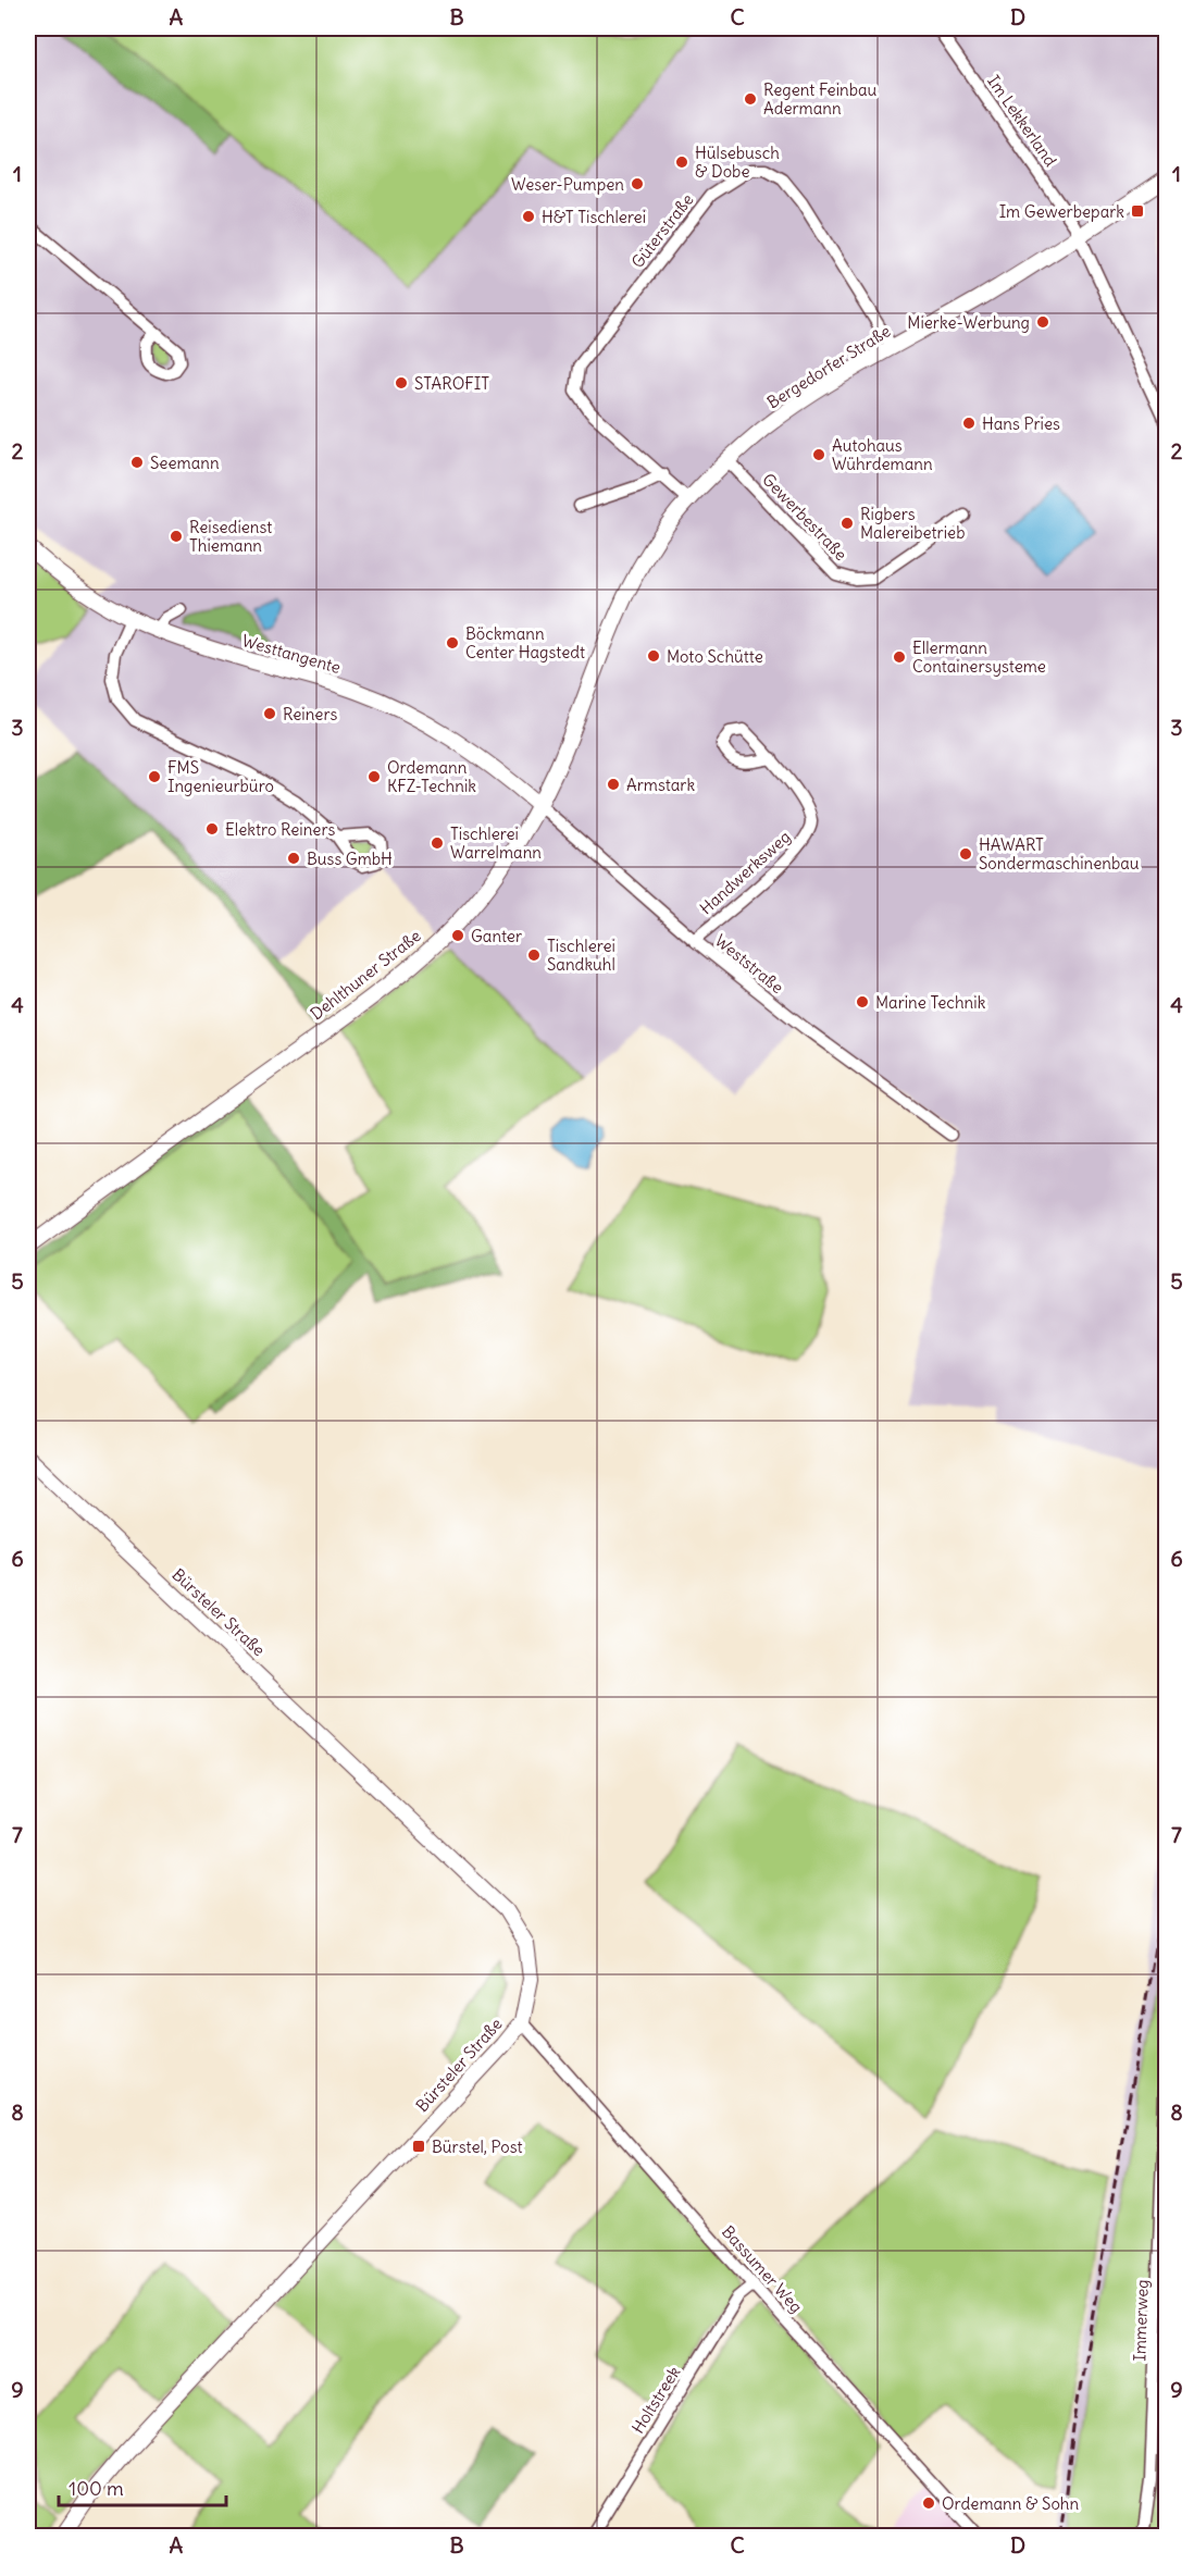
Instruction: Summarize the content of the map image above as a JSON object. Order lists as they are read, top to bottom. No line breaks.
{"streets":{"street":["Im Lekkerland","Güterstraße","Bergedorfer Straße","Gewerbestraße","Westtangente","Handwerksweg","Weststraße","Dehlthuner Straße","Bürsteler Straße","Bassumer Weg","Immerweg","Holtstreek"]},"crossings":[["Im Lekkerland","Bergedorfer Straße"],["Güterstraße","Bergedorfer Straße"],["Güterstraße","Dehlthuner Straße"],["Bergedorfer Straße","Gewerbestraße"],["Bergedorfer Straße","Dehlthuner Straße"],["Westtangente","Weststraße"],["Westtangente","Dehlthuner Straße"],["Handwerksweg","Weststraße"],["Weststraße","Dehlthuner Straße"],["Bürsteler Straße","Bassumer Weg"],["Bassumer Weg","Holtstreek"]],"places":{"other":["Regent Feinbau Adermann","Hülsebusch & Dobe","Weser-Pumpen","H&T Tischlerei","Mierke-Werbung","STAROFIT","Hans Pries","Autohaus Wührdemann","Seemann","Rigbers Malereibetrieb","Reisedienst Thiemann","Böckmann Center Hagstedt","Moto Schütte","Ellermann Containersysteme","Reiners","FMS Ingenieurbüro","Ordemann KFZ-Technik","Armstark","Elektro Reiners","Tischlerei Warrelmann","HAWART Sondermaschinenbau","Buss GmbH","Ganter","Tischlerei Sandkuhl","Marine Technik","Ordemann & Sohn"],"transit":["Im Gewerbepark","Bürstel, Post"]},"scale_bar":"100 m","grid":{"columns":["A","B","C","D"],"rows":["1","2","3","4","5","6","7","8","9"]}}
